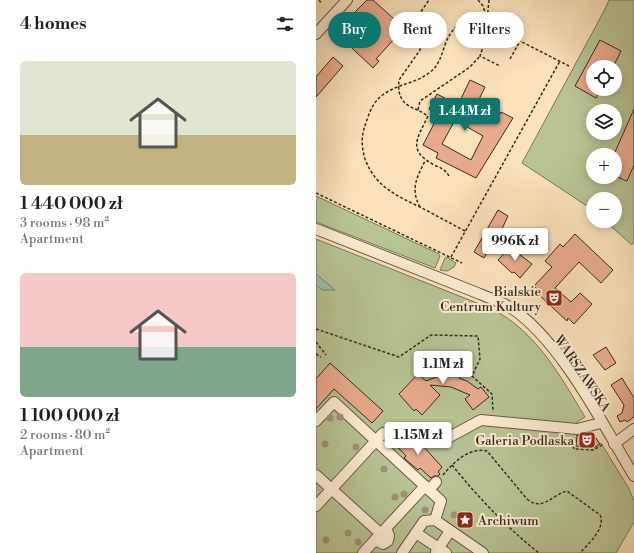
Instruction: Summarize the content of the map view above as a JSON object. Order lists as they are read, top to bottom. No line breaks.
{"streets":{"street":["WARSZAWSKA"]},"places":{"theatre":["Bialskie Centrum Kultury","Galeria Podlaska"],"place":["Archiwum"]},"page":{"heading":"4 homes","chip":["Buy","Rent","Filters"],"list":[{"name":"1 440 000 zł","note":"3 rooms · 98 m² · Apartment"},{"name":"1 100 000 zł","note":"2 rooms · 80 m² · Apartment"}],"map_buttons":["+","−"],"price":["1.44M zł","996K zł","1.1M zł","1.15M zł"]}}
